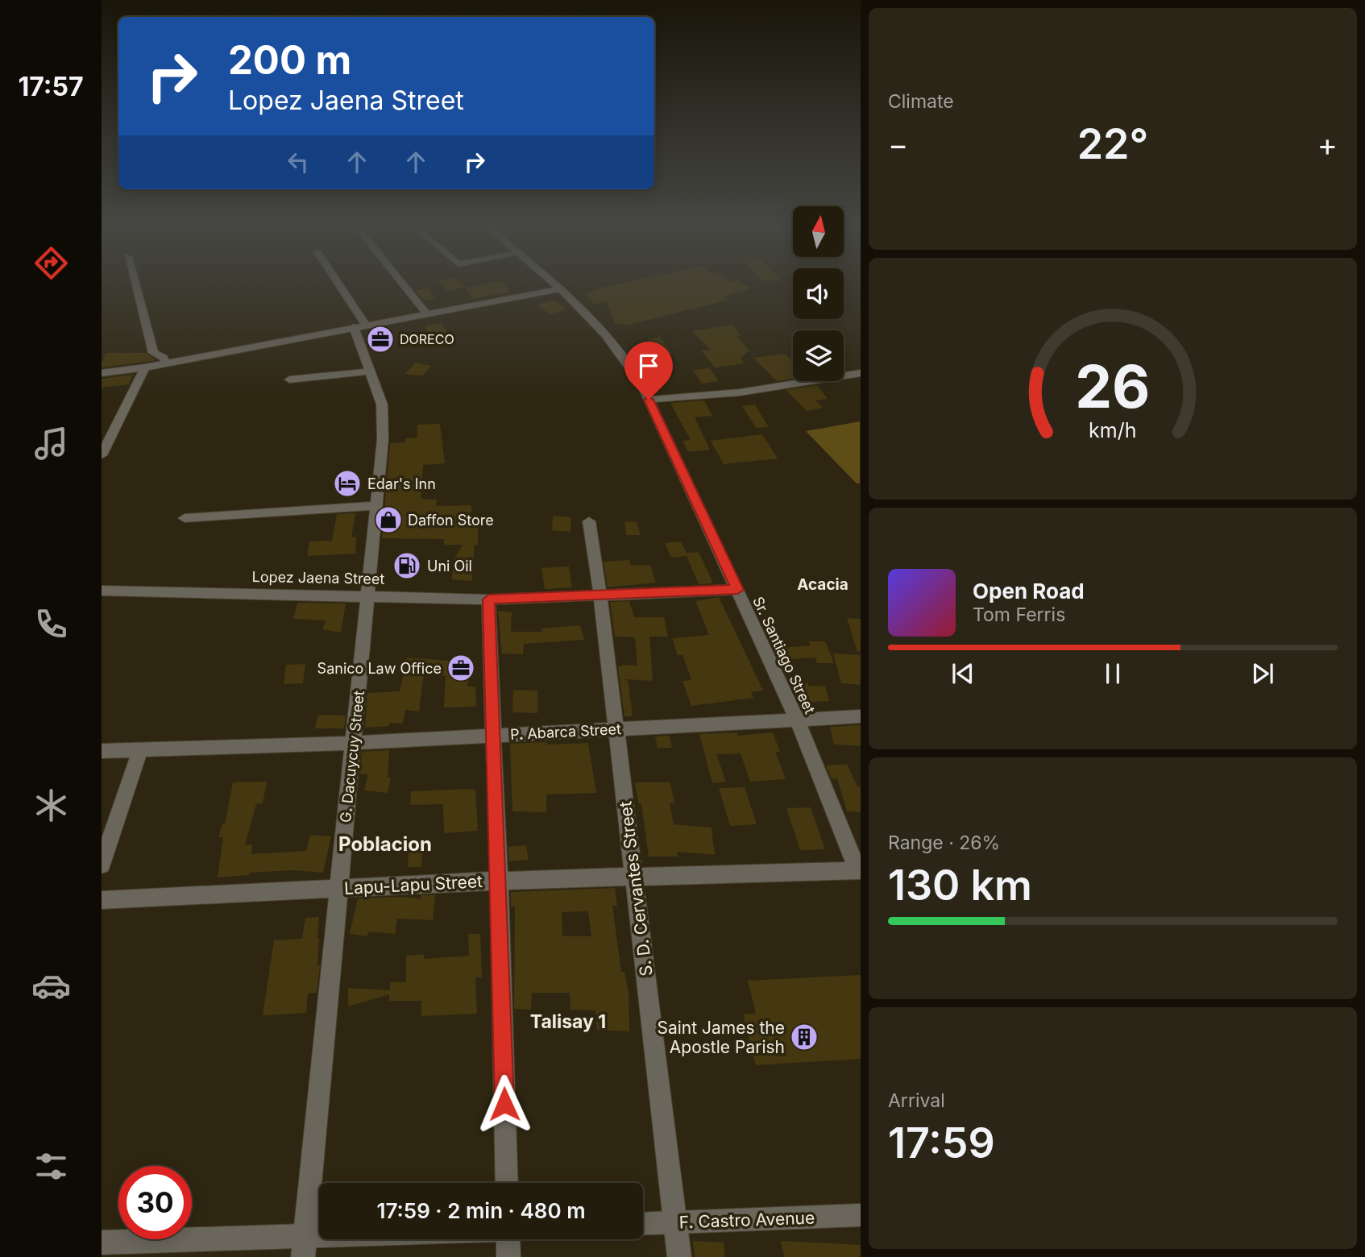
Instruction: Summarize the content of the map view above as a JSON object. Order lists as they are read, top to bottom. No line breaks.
{"streets":{"street":["Lopez Jaena Street","Sr. Santiago Street","P. Abarca Street","G. Dacuycuy Street","Lapu-Lapu Street","S. D. Cervantes Street","F. Castro Avenue"]},"crossings":[["Lopez Jaena Street","Sr. Santiago Street"],["Lopez Jaena Street","G. Dacuycuy Street"],["Lopez Jaena Street","S. D. Cervantes Street"],["Sr. Santiago Street","P. Abarca Street"],["Sr. Santiago Street","Lapu-Lapu Street"],["P. Abarca Street","G. Dacuycuy Street"],["P. Abarca Street","S. D. Cervantes Street"],["G. Dacuycuy Street","Lapu-Lapu Street"],["Lapu-Lapu Street","S. D. Cervantes Street"],["S. D. Cervantes Street","F. Castro Avenue"]],"districts":["Acacia","Poblacion","Talisay 1"],"places":{"office":["DORECO","Sanico Law Office"],"hotel":["Edar's Inn"],"shop":["Daffon Store"],"fuel station":["Uni Oil"],"building":["Saint James the Apostle Parish"]},"north":"top","page":{"tabs":"17:57","tile":["Climate",["Range · 26%","130 km"],["Arrival","17:59"]],"turn":["200 m","Lopez Jaena Street"],"heat":["−","22°","+"],"song":["Open Road","Tom Ferris"],"limit":"30","trip":"17:59 · 2 min · 480 m","gauge":["26","km/h"]}}
